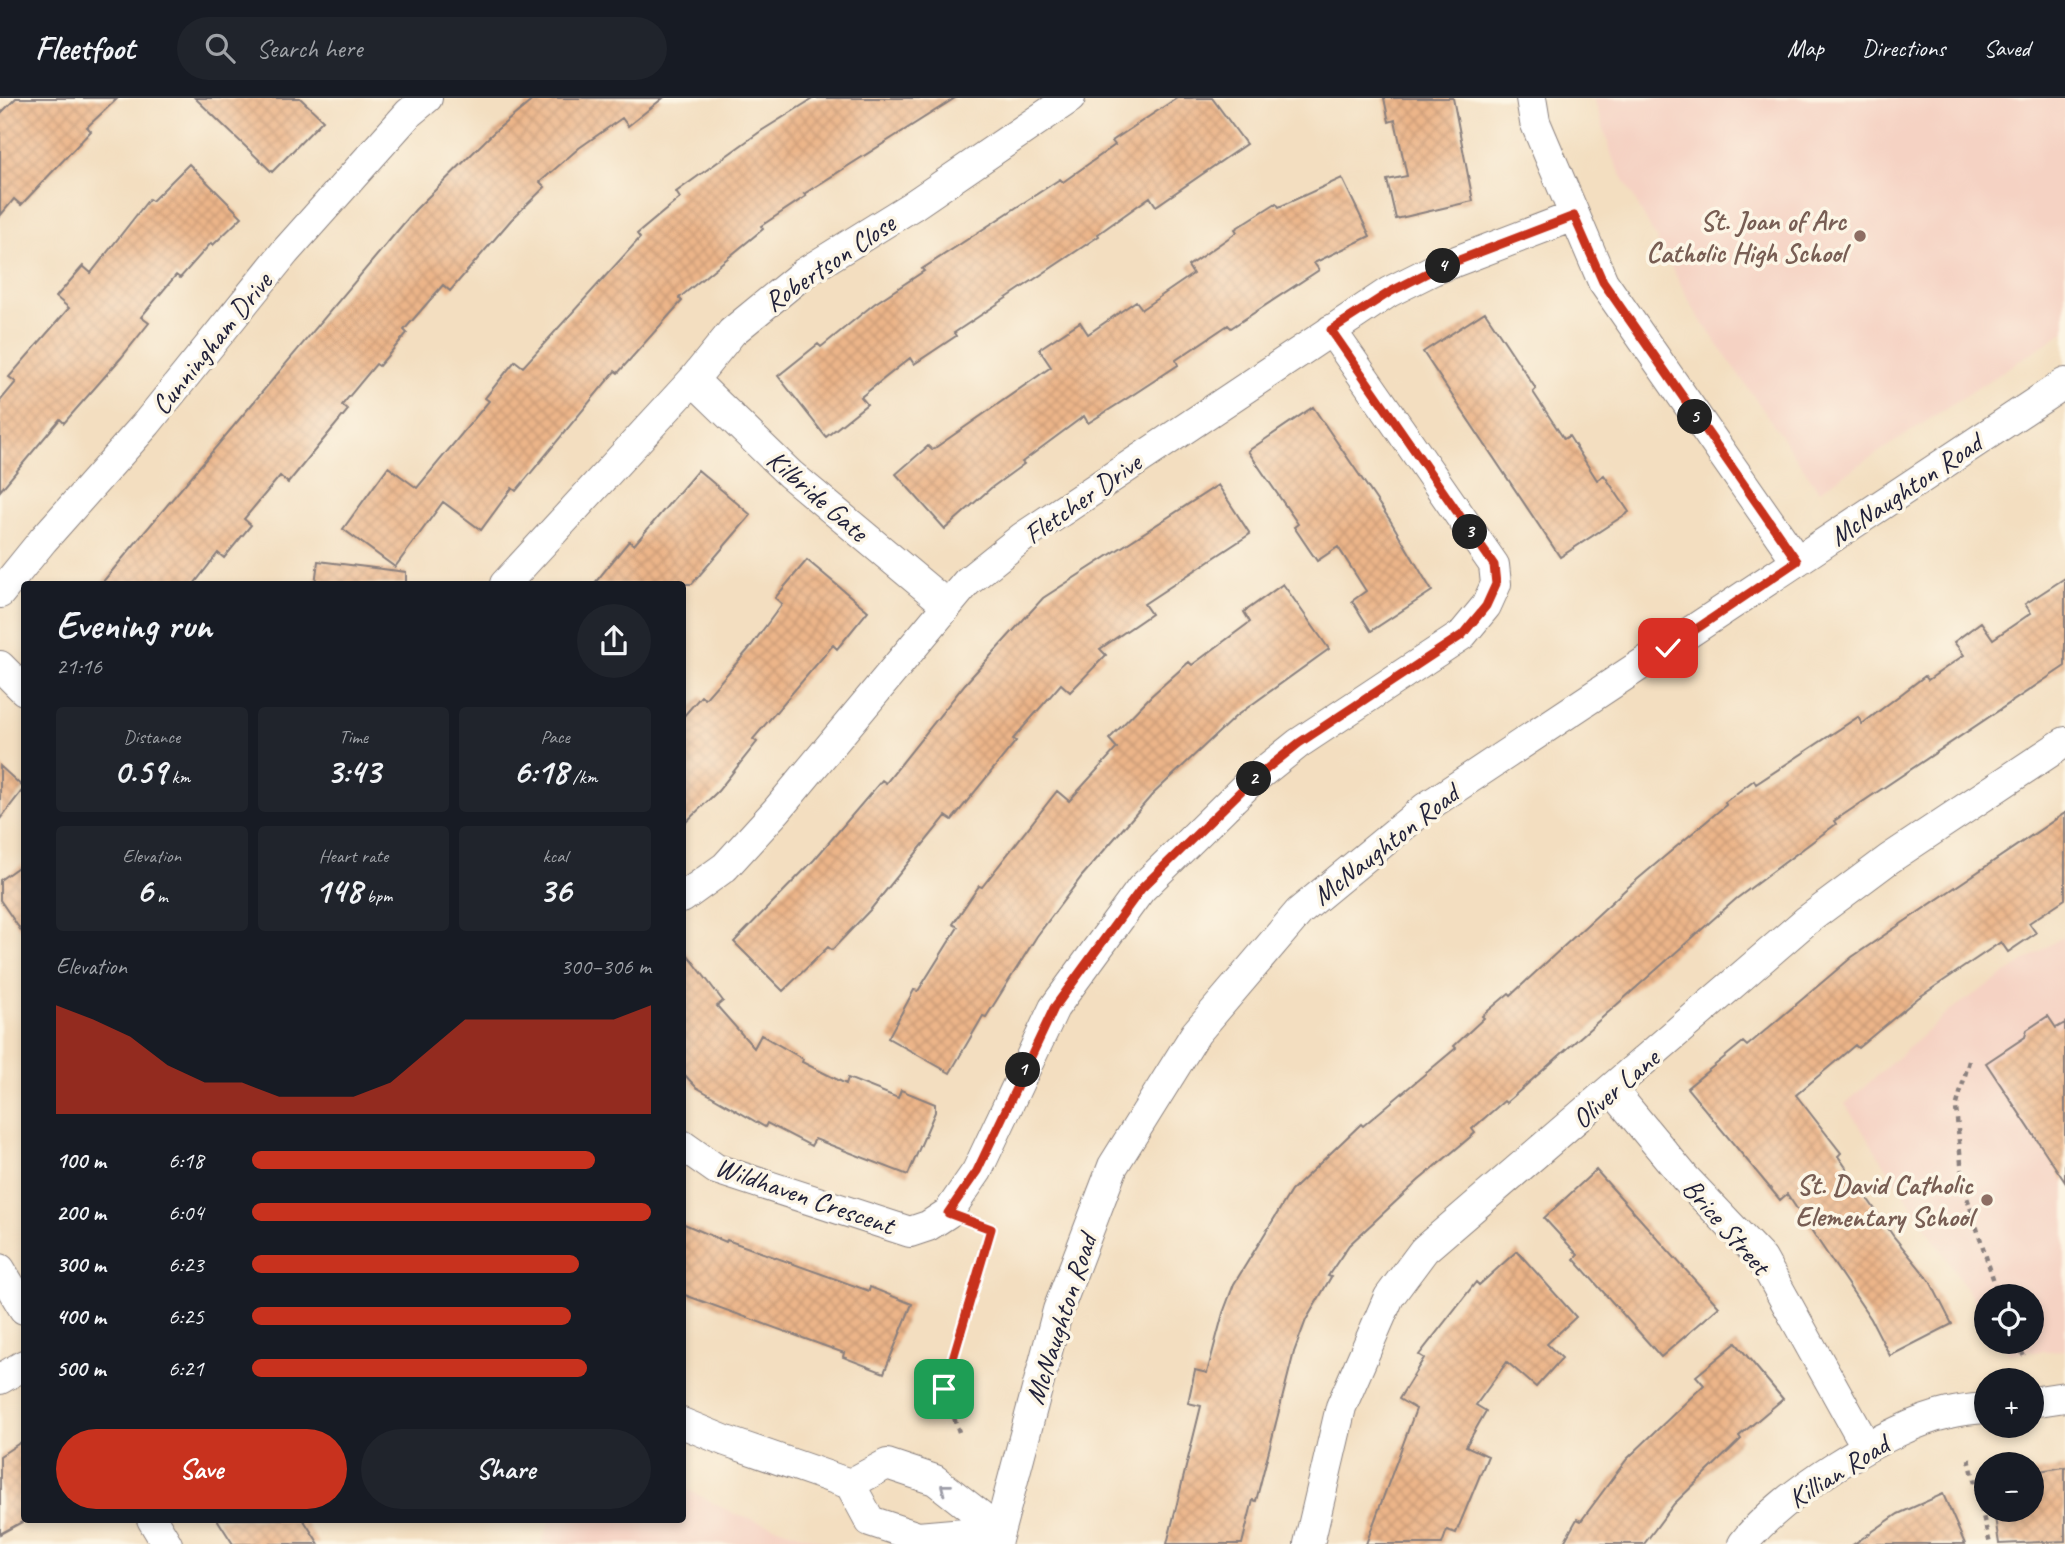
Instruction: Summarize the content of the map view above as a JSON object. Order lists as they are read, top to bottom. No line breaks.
{"streets":{"street":["Robertson Close","Cunningham Drive","McNaughton Road","Kilbride Gate","Fletcher Drive","Oliver Lane","Wildhaven Crescent","Brice Street","Killian Road"]},"crossings":[["Robertson Close","Kilbride Gate"],["Kilbride Gate","Fletcher Drive"],["Fletcher Drive","Wildhaven Crescent"],["Oliver Lane","Brice Street"],["Brice Street","Killian Road"]],"places":["St. Joan of Arc Catholic High School","St. David Catholic Elementary School"],"page":{"header":"Fleetfoot","search":"Search here","nav":["Map","Directions","Saved"],"pins":["4","5","3","2","1"],"heading":["Evening run","21:16"],"stats":[["Distance","0.59 km"],["Time","3:43"],["Pace","6:18 /km"],["Elevation","6 m"],["Heart rate","148 bpm"],["kcal","36"]],"chart":["Elevation","300–306 m"],"list":[{"name":"100 m","note":"6:18"},{"name":"200 m","note":"6:04"},{"name":"300 m","note":"6:23"},{"name":"400 m","note":"6:25"},{"name":"500 m","note":"6:21"}],"map_buttons":["+","−"],"buttons":["Save","Share"]}}
